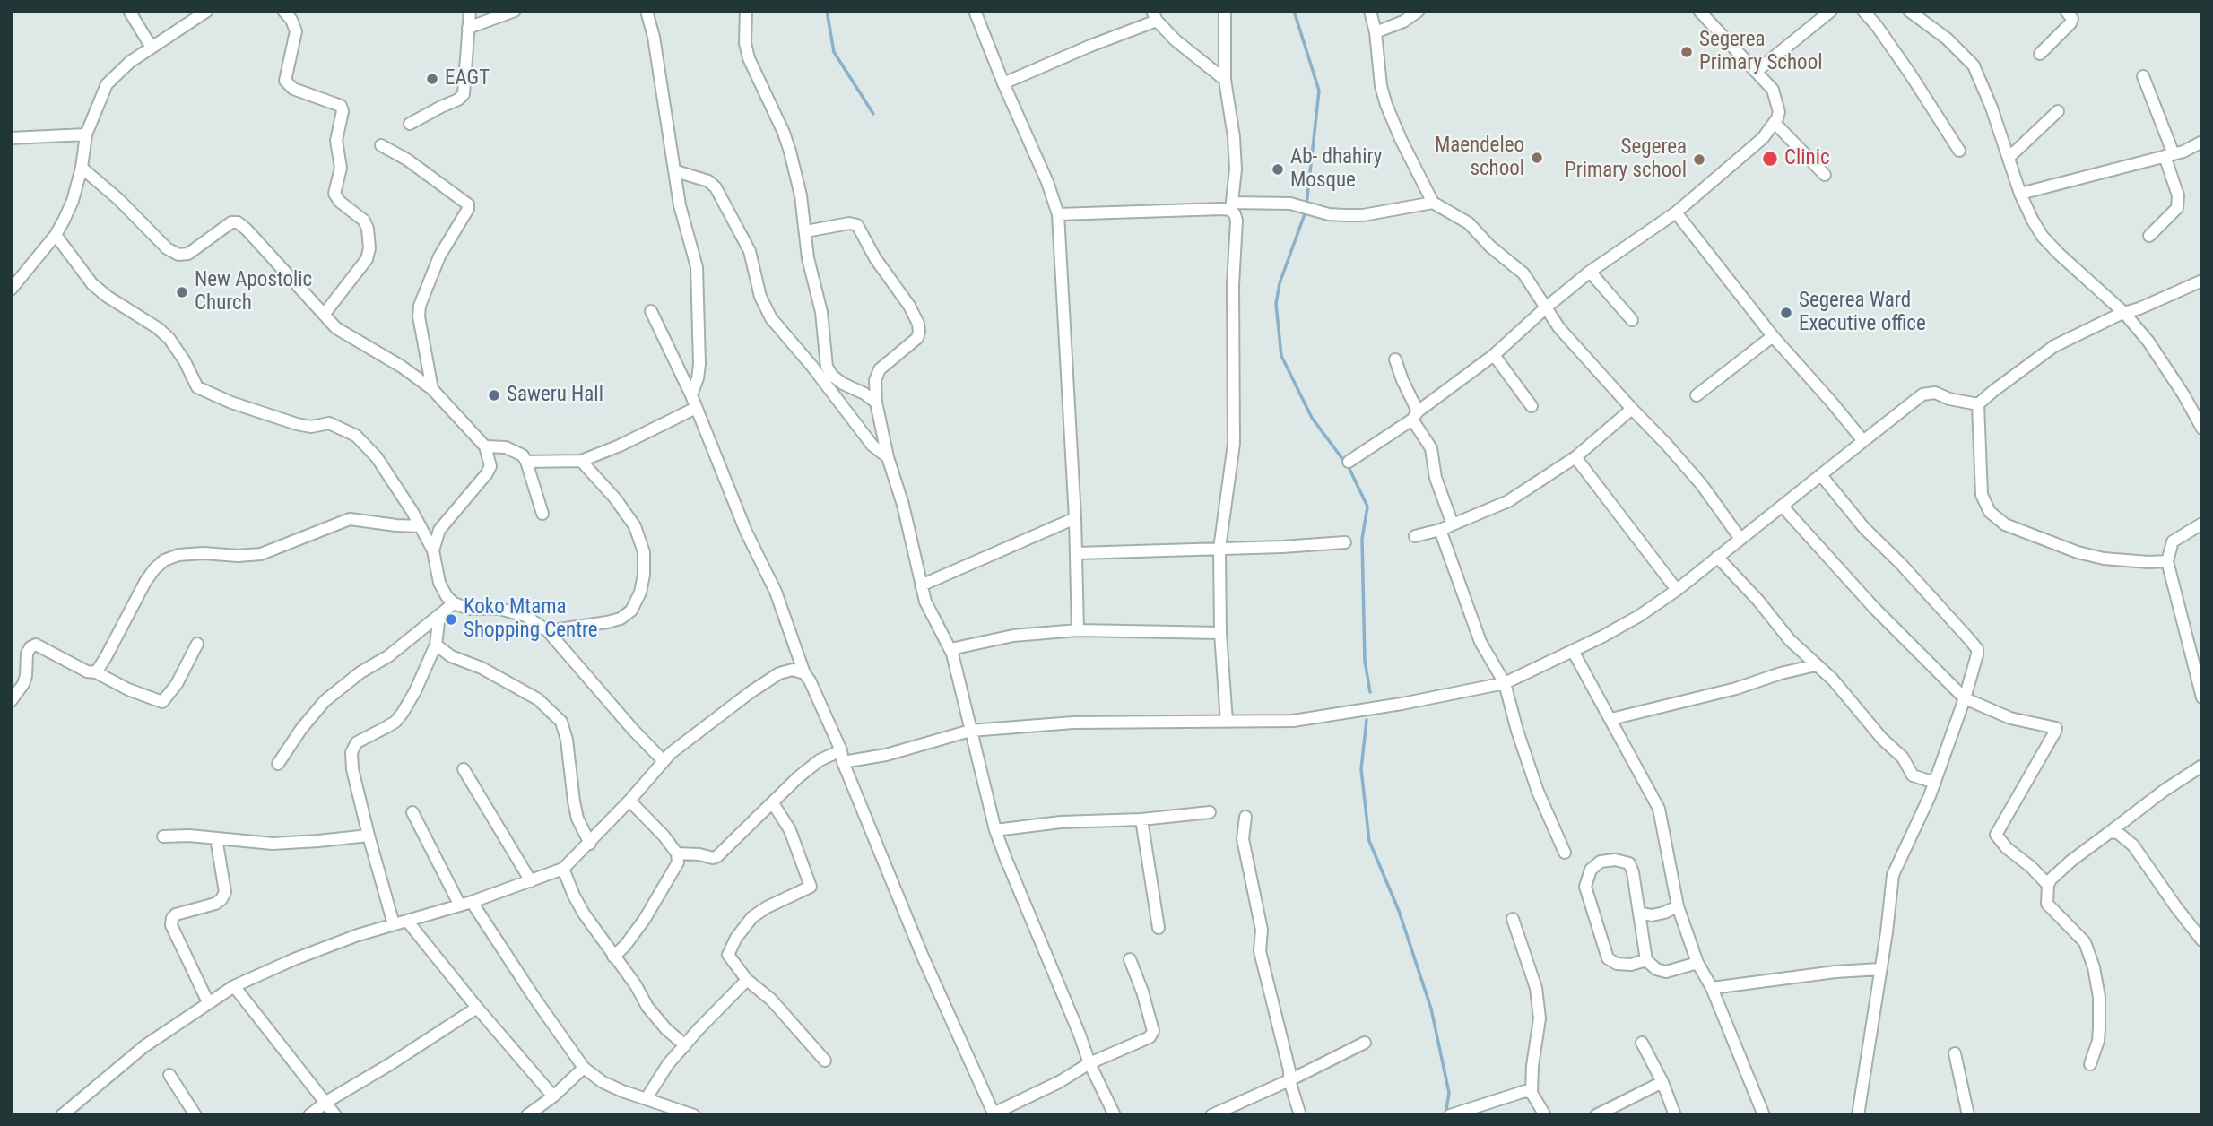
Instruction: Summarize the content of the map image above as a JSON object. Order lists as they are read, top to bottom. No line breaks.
{"places":["Segerea Primary School","EAGT","Maendeleo school","Clinic","Segerea Primary school","Ab- dhahiry Mosque","New Apostolic Church","Segerea Ward Executive office","Saweru Hall","Koko Mtama Shopping Centre"]}
